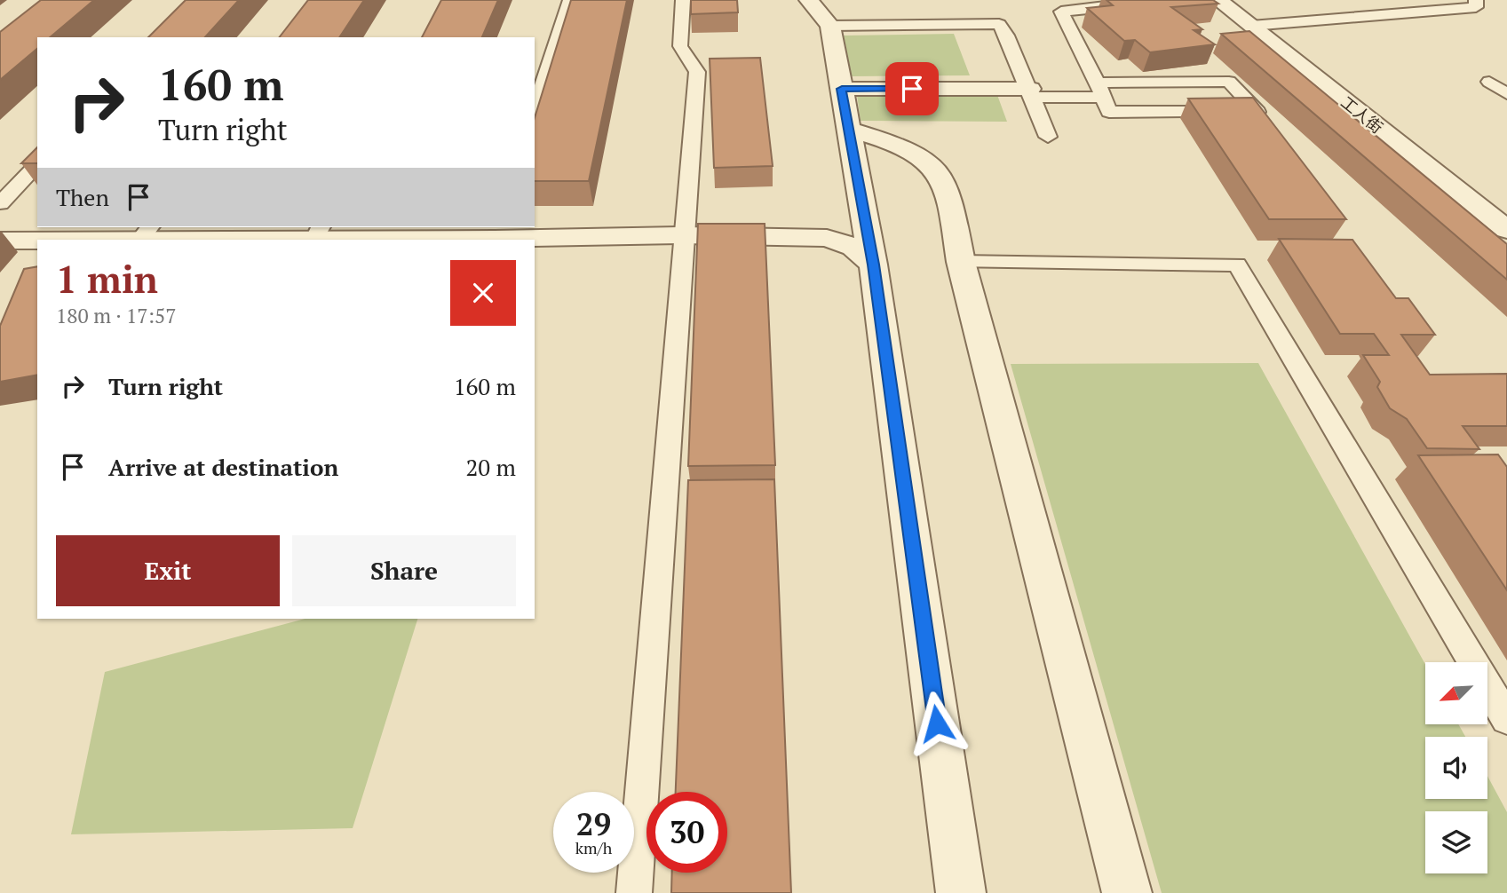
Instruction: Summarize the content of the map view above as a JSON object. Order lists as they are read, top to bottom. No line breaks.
{"streets":{"street":["工人街"]},"north":"bottom left","page":{"turn":["160 m","Turn right"],"then":"Then","heading":["1 min","180 m · 17:57"],"list":[{"name":"Turn right","value":"160 m"},{"name":"Arrive at destination","value":"20 m"}],"buttons":["Exit","Share"],"speed":"29 km/h","limit":"30"}}
